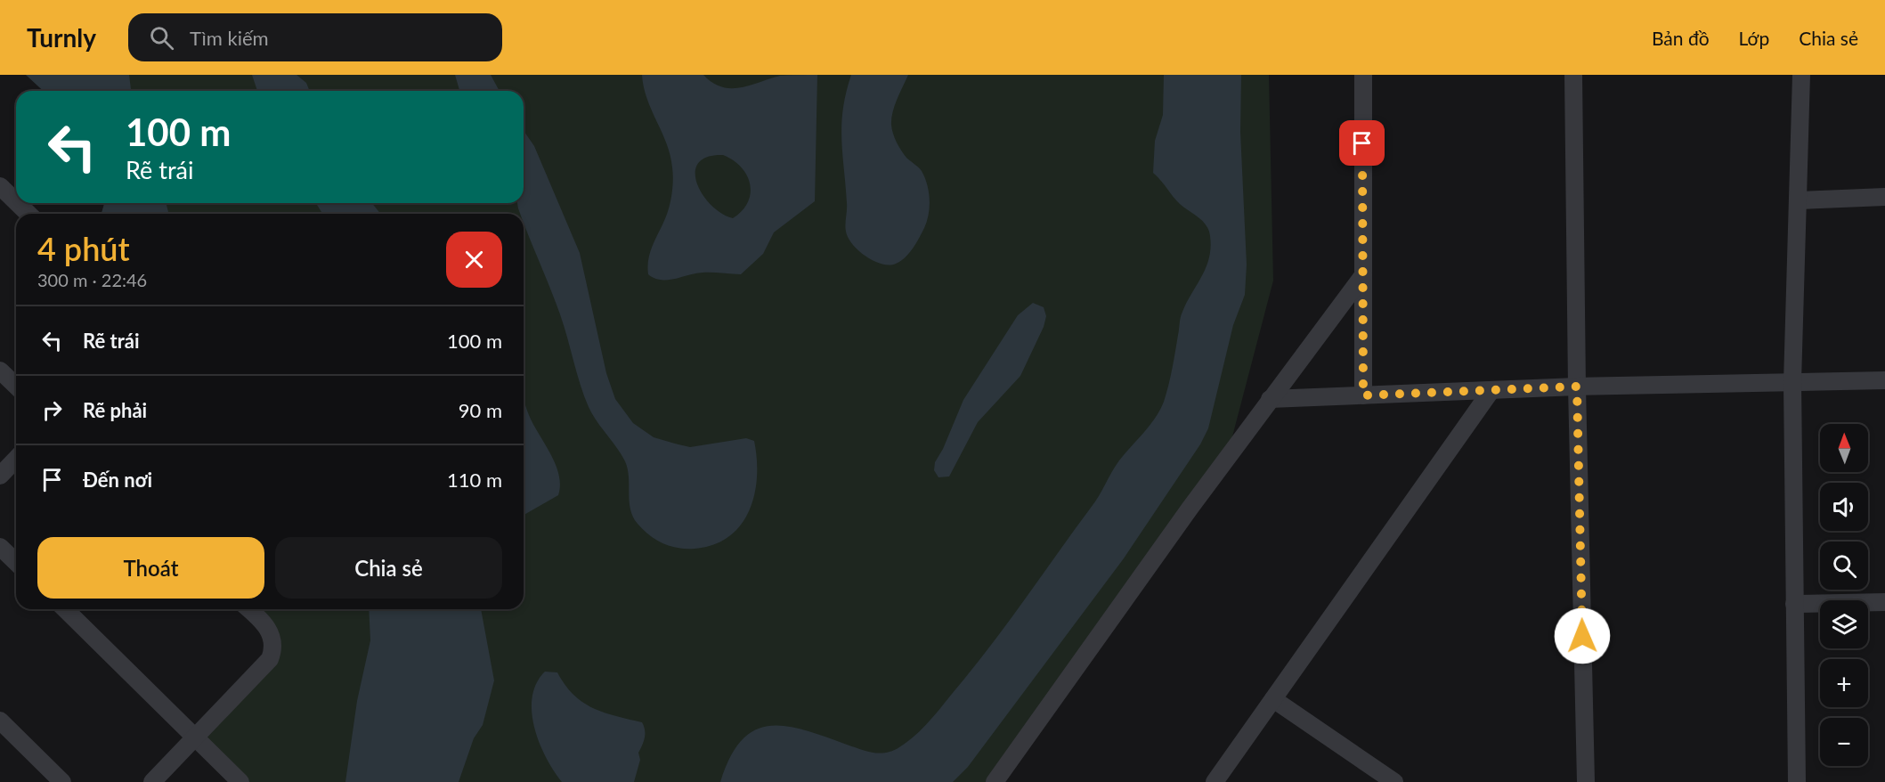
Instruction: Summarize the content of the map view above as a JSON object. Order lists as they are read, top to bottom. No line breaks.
{"north":"top","page":{"header":"Turnly","search":"Tìm kiếm","nav":["Bản đồ","Lớp","Chia sẻ"],"turn":["100 m","Rẽ trái"],"heading":["4 phút","300 m · 22:46"],"list":[{"name":"Rẽ trái","value":"100 m"},{"name":"Rẽ phải","value":"90 m"},{"name":"Đến nơi","value":"110 m"}],"map_buttons":["+","−"],"buttons":["Thoát","Chia sẻ"]}}
